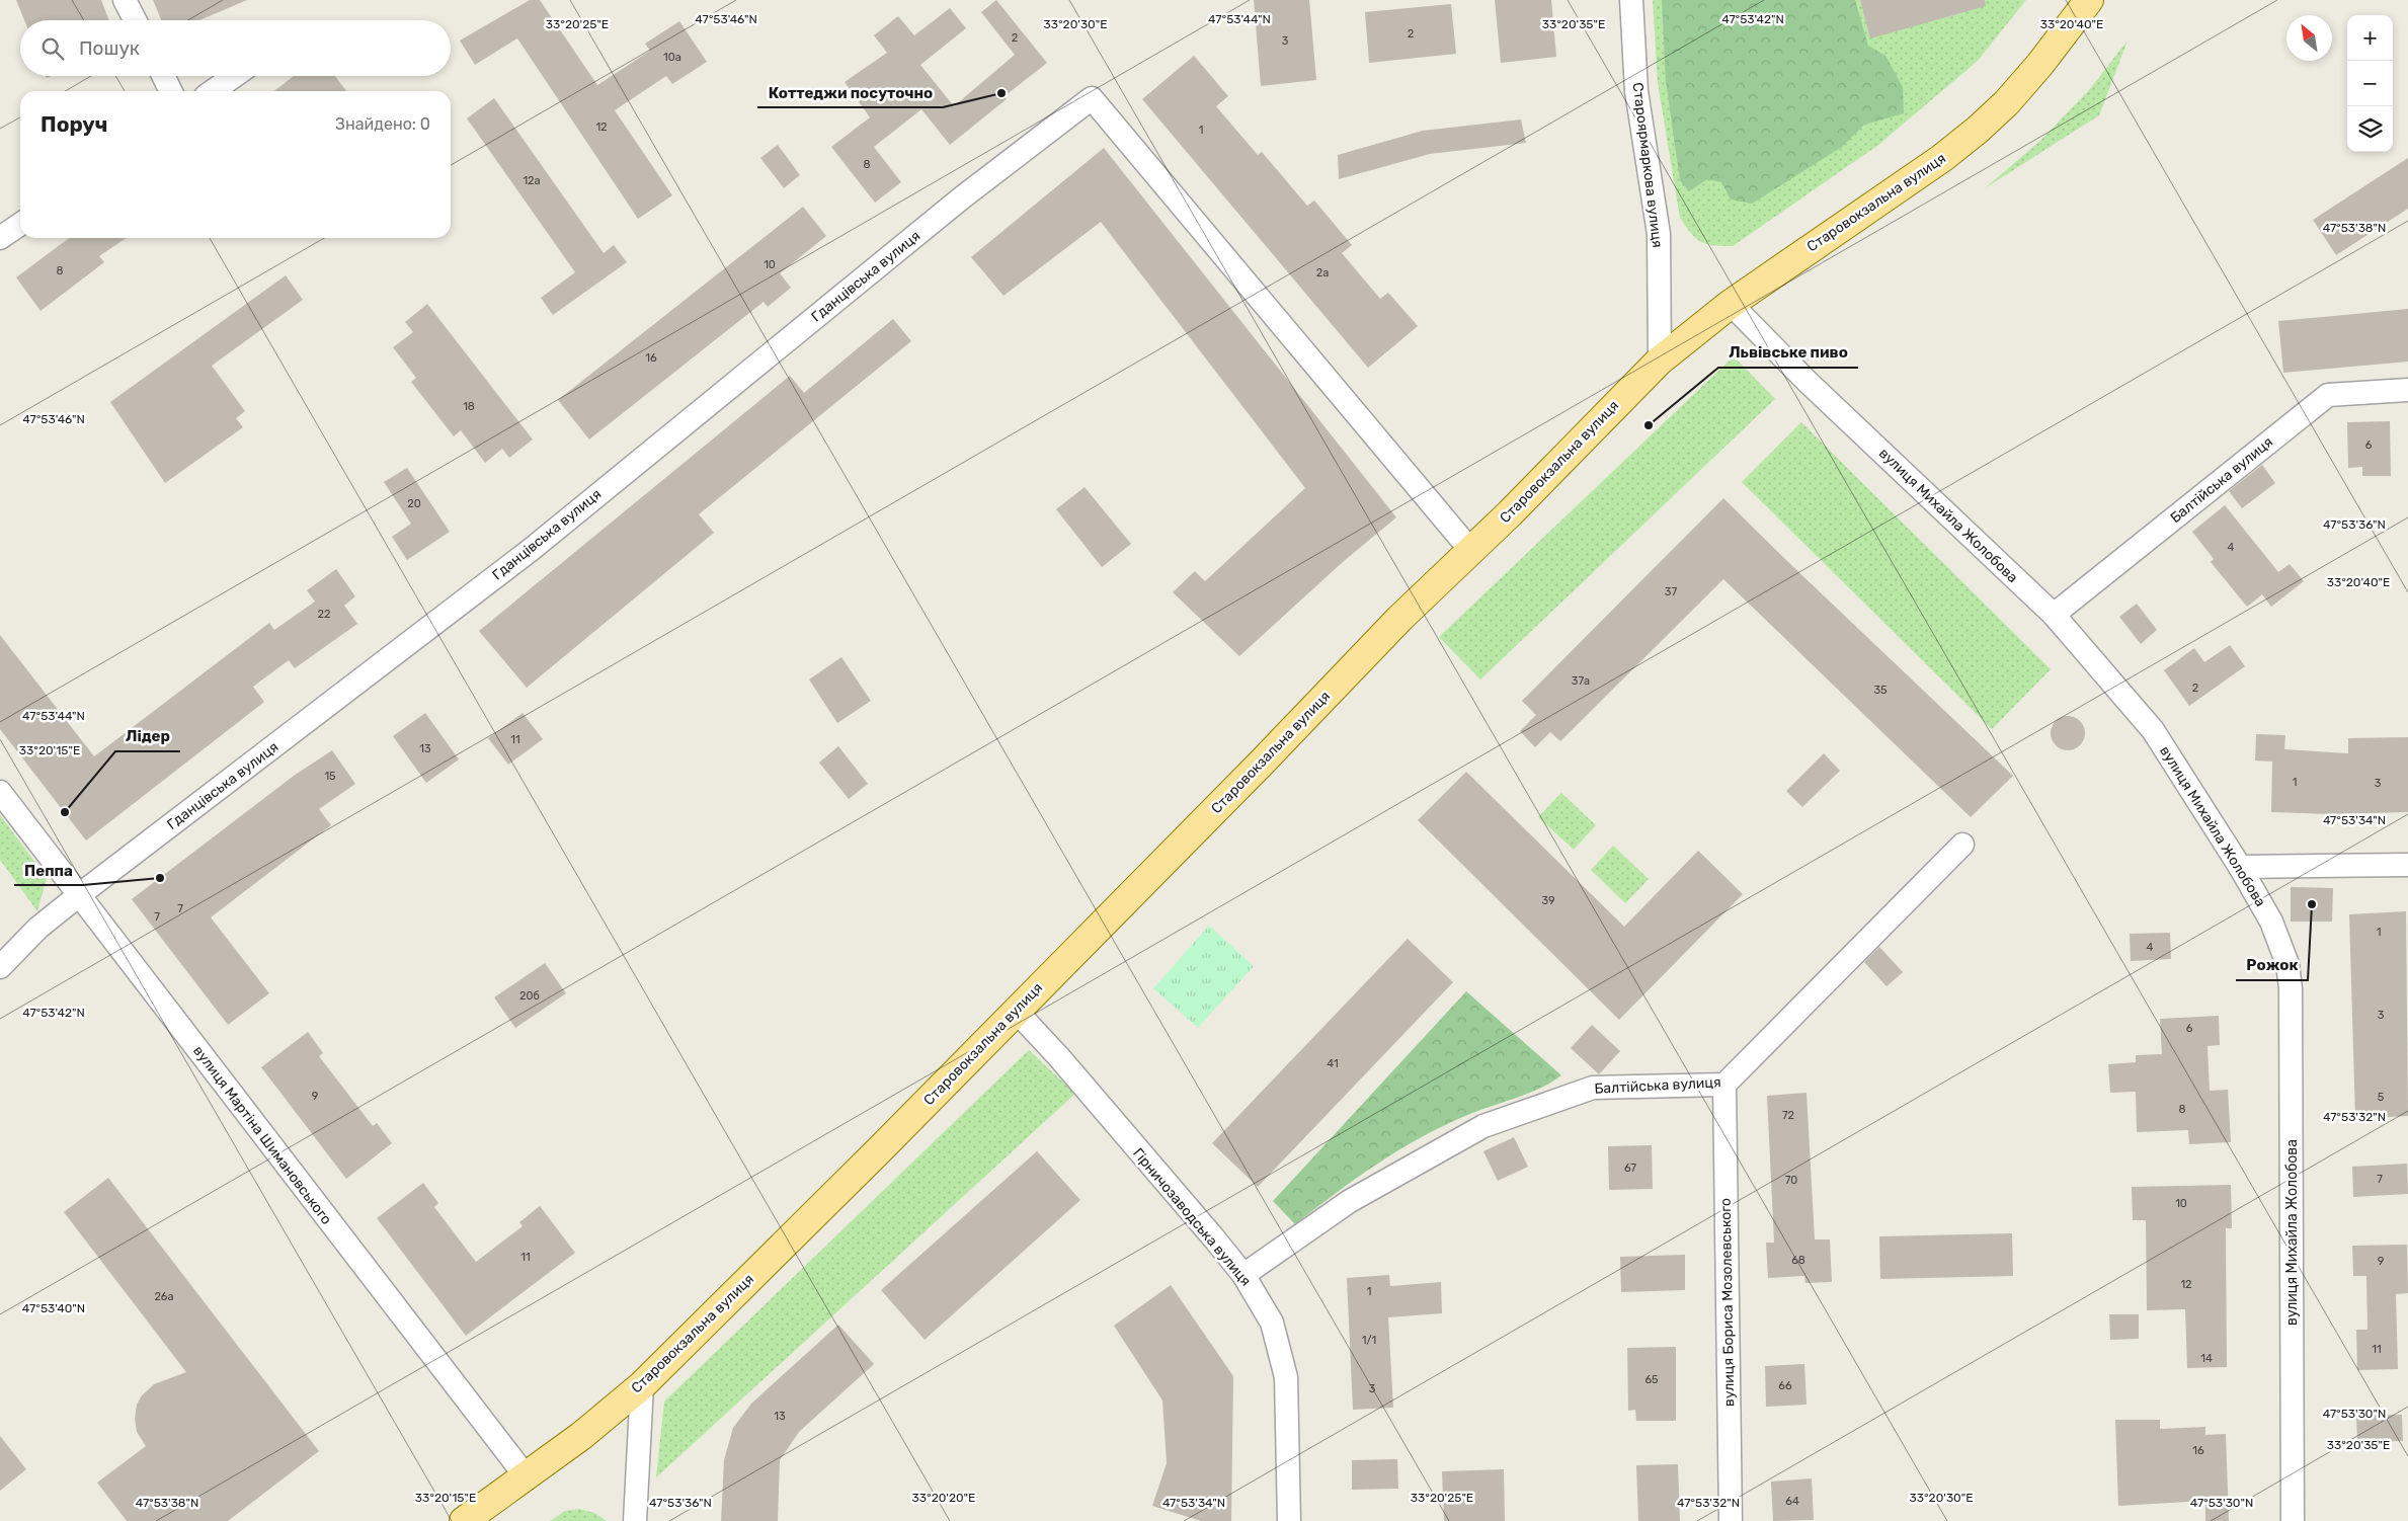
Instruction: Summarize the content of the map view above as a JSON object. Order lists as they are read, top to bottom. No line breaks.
{"streets":{"main road":["Старовокзальна вулиця"],"street":["Староярмаркова вулиця","Гданцівська вулиця","Балтійська вулиця","вулиця Михайла Жолобова","вулиця Мартіна Шимановського","Гірничозаводська вулиця","вулиця Бориса Мозолевського"]},"crossings":[["Староярмаркова вулиця","Старовокзальна вулиця"],["Старовокзальна вулиця","Гданцівська вулиця"],["Старовокзальна вулиця","вулиця Михайла Жолобова"],["Старовокзальна вулиця","вулиця Мартіна Шимановського"],["Старовокзальна вулиця","Гірничозаводська вулиця"],["Гданцівська вулиця","вулиця Мартіна Шимановського"],["Балтійська вулиця","вулиця Михайла Жолобова"],["Балтійська вулиця","Гірничозаводська вулиця"],["Балтійська вулиця","вулиця Бориса Мозолевського"]],"places":["Коттеджи посуточно","Львівське пиво","Лідер","Пеппа","Рожок"],"house_numbers":["2","2","3","10а","12","1","8","12а","10","8","2а","16","18","6","20","4","37","22","37а","2","35","11","13","15","1","3","39","7","7","1","4","20б","3","6","41","9","5","8","72","67","7","70","10","11","68","9","12","1","26а","1/1","11","14","65","66","3","13","16","64"],"north":"top left","page":{"map_buttons":["+","−"],"search":"Пошук","heading":["Поруч","Знайдено: 0"]},"coordinates":["47°53'46\"N","47°53'44\"N","47°53'42\"N","33°20'25\"E","33°20'35\"E","33°20'40\"E","33°20'30\"E","47°53'38\"N","47°53'36\"N","33°20'15\"E","47°53'34\"N","47°53'32\"N","47°53'40\"N","47°53'30\"N","33°20'20\"E"]}
